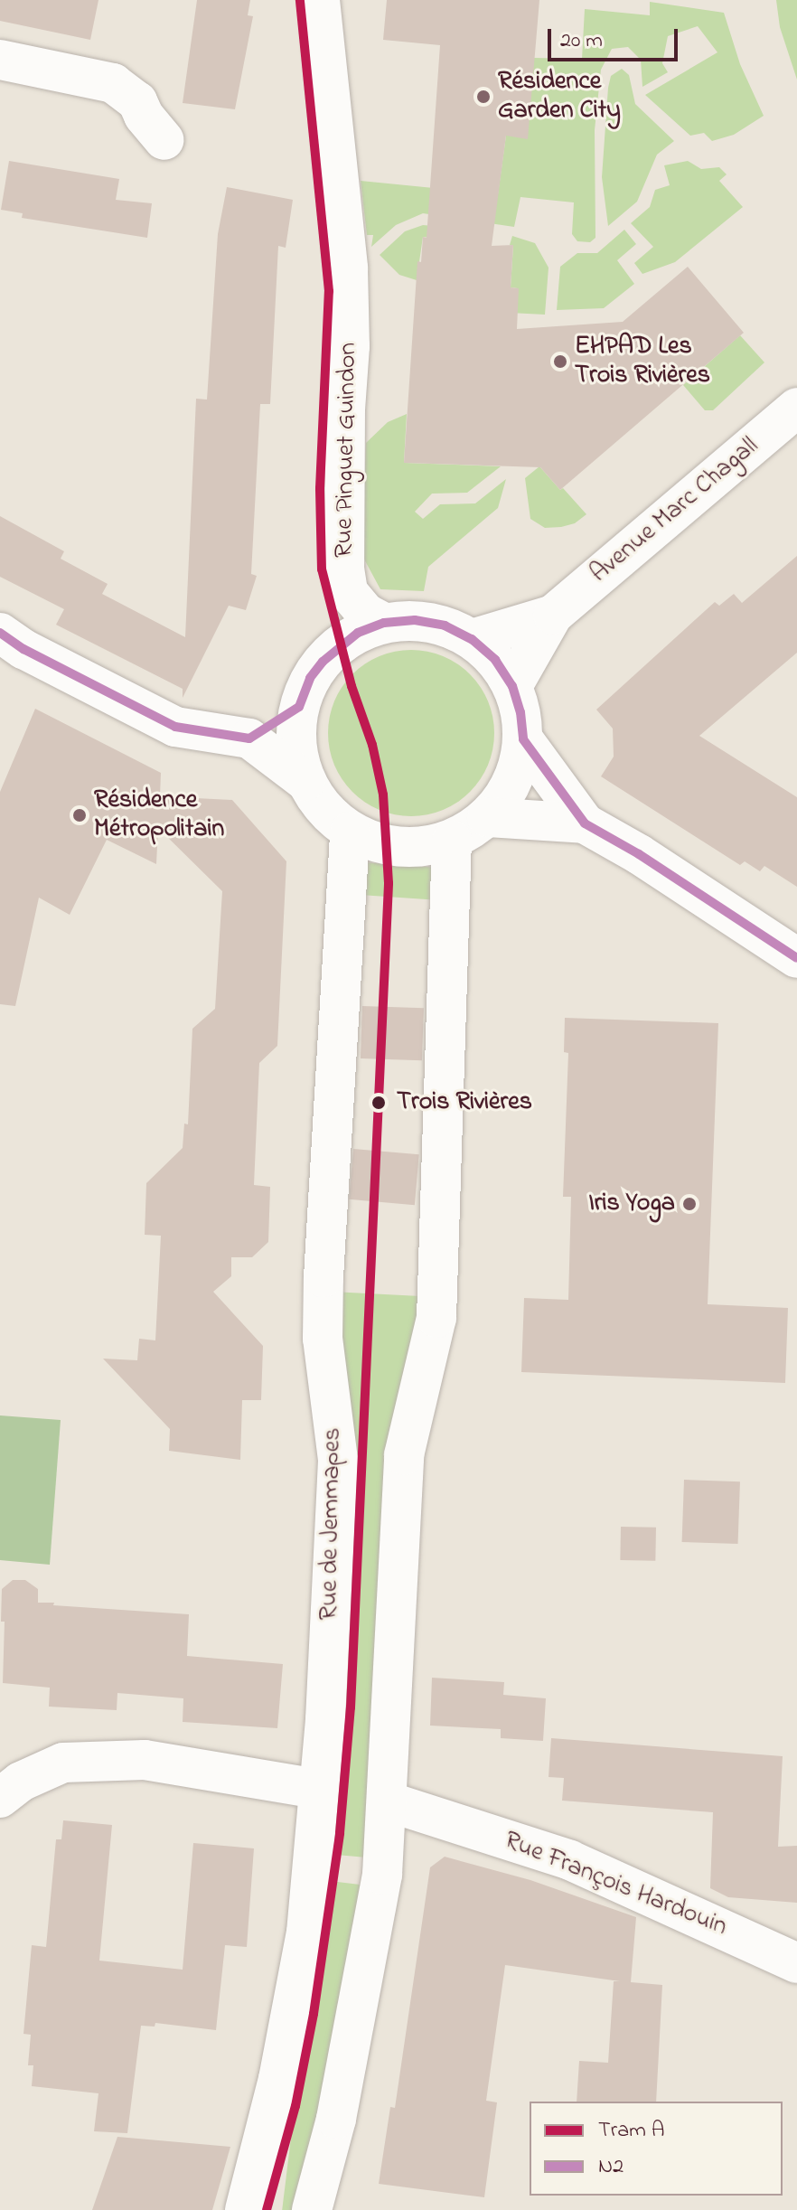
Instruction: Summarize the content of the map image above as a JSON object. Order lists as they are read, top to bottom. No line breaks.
{"streets":{"street":["Rue Pinguet Guindon","Avenue Marc Chagall","Rue de Jemmapes","Rue François Hardouin"]},"crossings":[["Rue Pinguet Guindon","Avenue Marc Chagall"],["Rue Pinguet Guindon","Rue de Jemmapes"],["Avenue Marc Chagall","Rue de Jemmapes"]],"places":["Résidence Garden City","EHPAD Les Trois Rivières","Résidence Métropolitain","Trois Rivières","Iris Yoga"],"lines":["tram line A","transit line N2"],"legend":["Tram A","N2"],"scale_bar":"20 m"}
